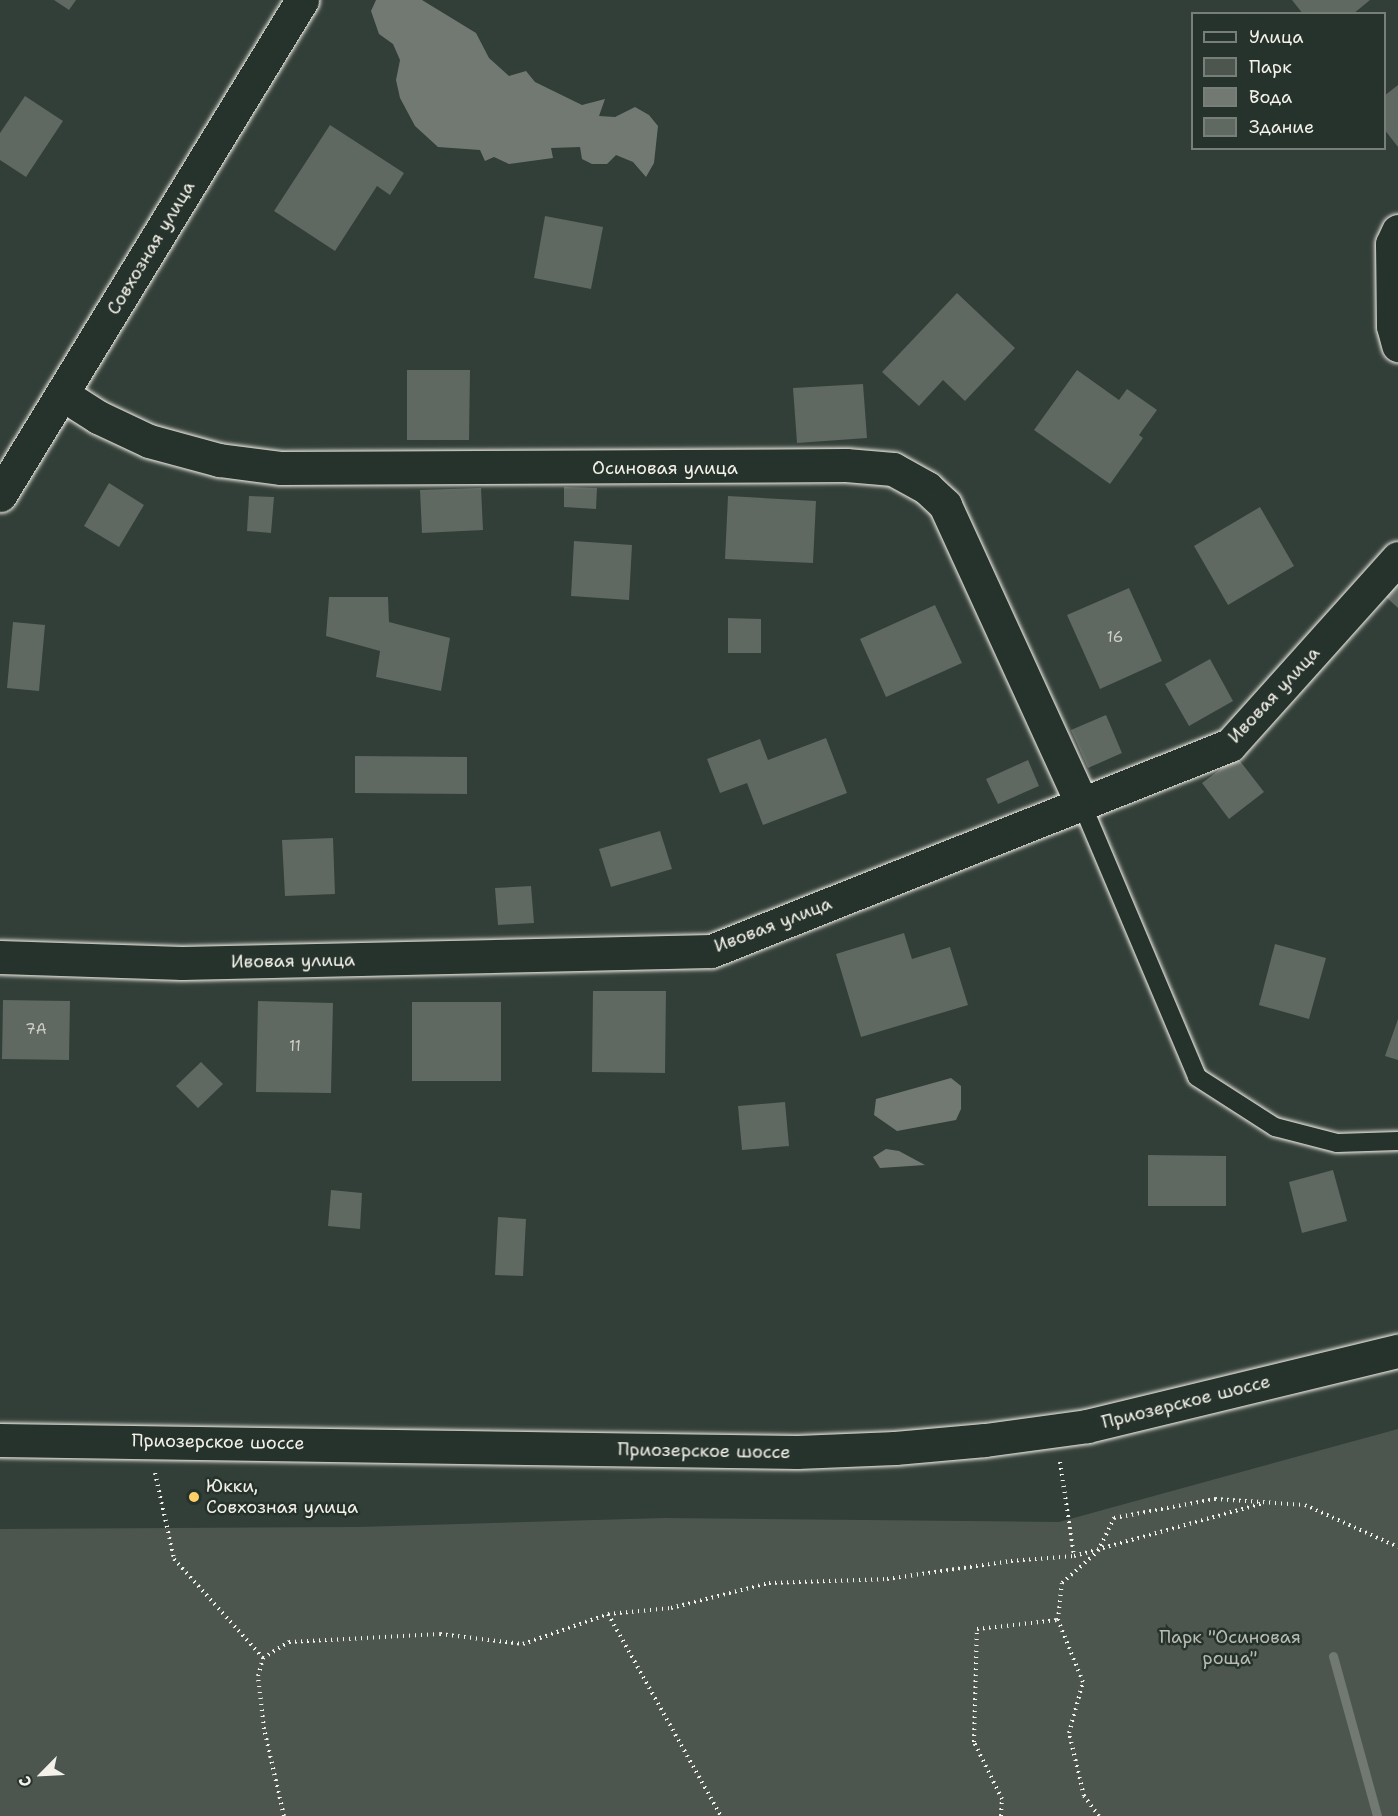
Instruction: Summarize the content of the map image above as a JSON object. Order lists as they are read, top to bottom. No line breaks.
{"streets":{"street":["Совхозная улица","Осиновая улица","Ивовая улица","Приозерское шоссе"]},"crossings":[["Совхозная улица","Осиновая улица"],["Осиновая улица","Ивовая улица"]],"parks":["Парк \"Осиновая роща\""],"places":["Юкки, Совхозная улица"],"house_numbers":["16","7А","11"],"legend":["Улица","Парк","Вода","Здание"],"north":"bottom left"}
